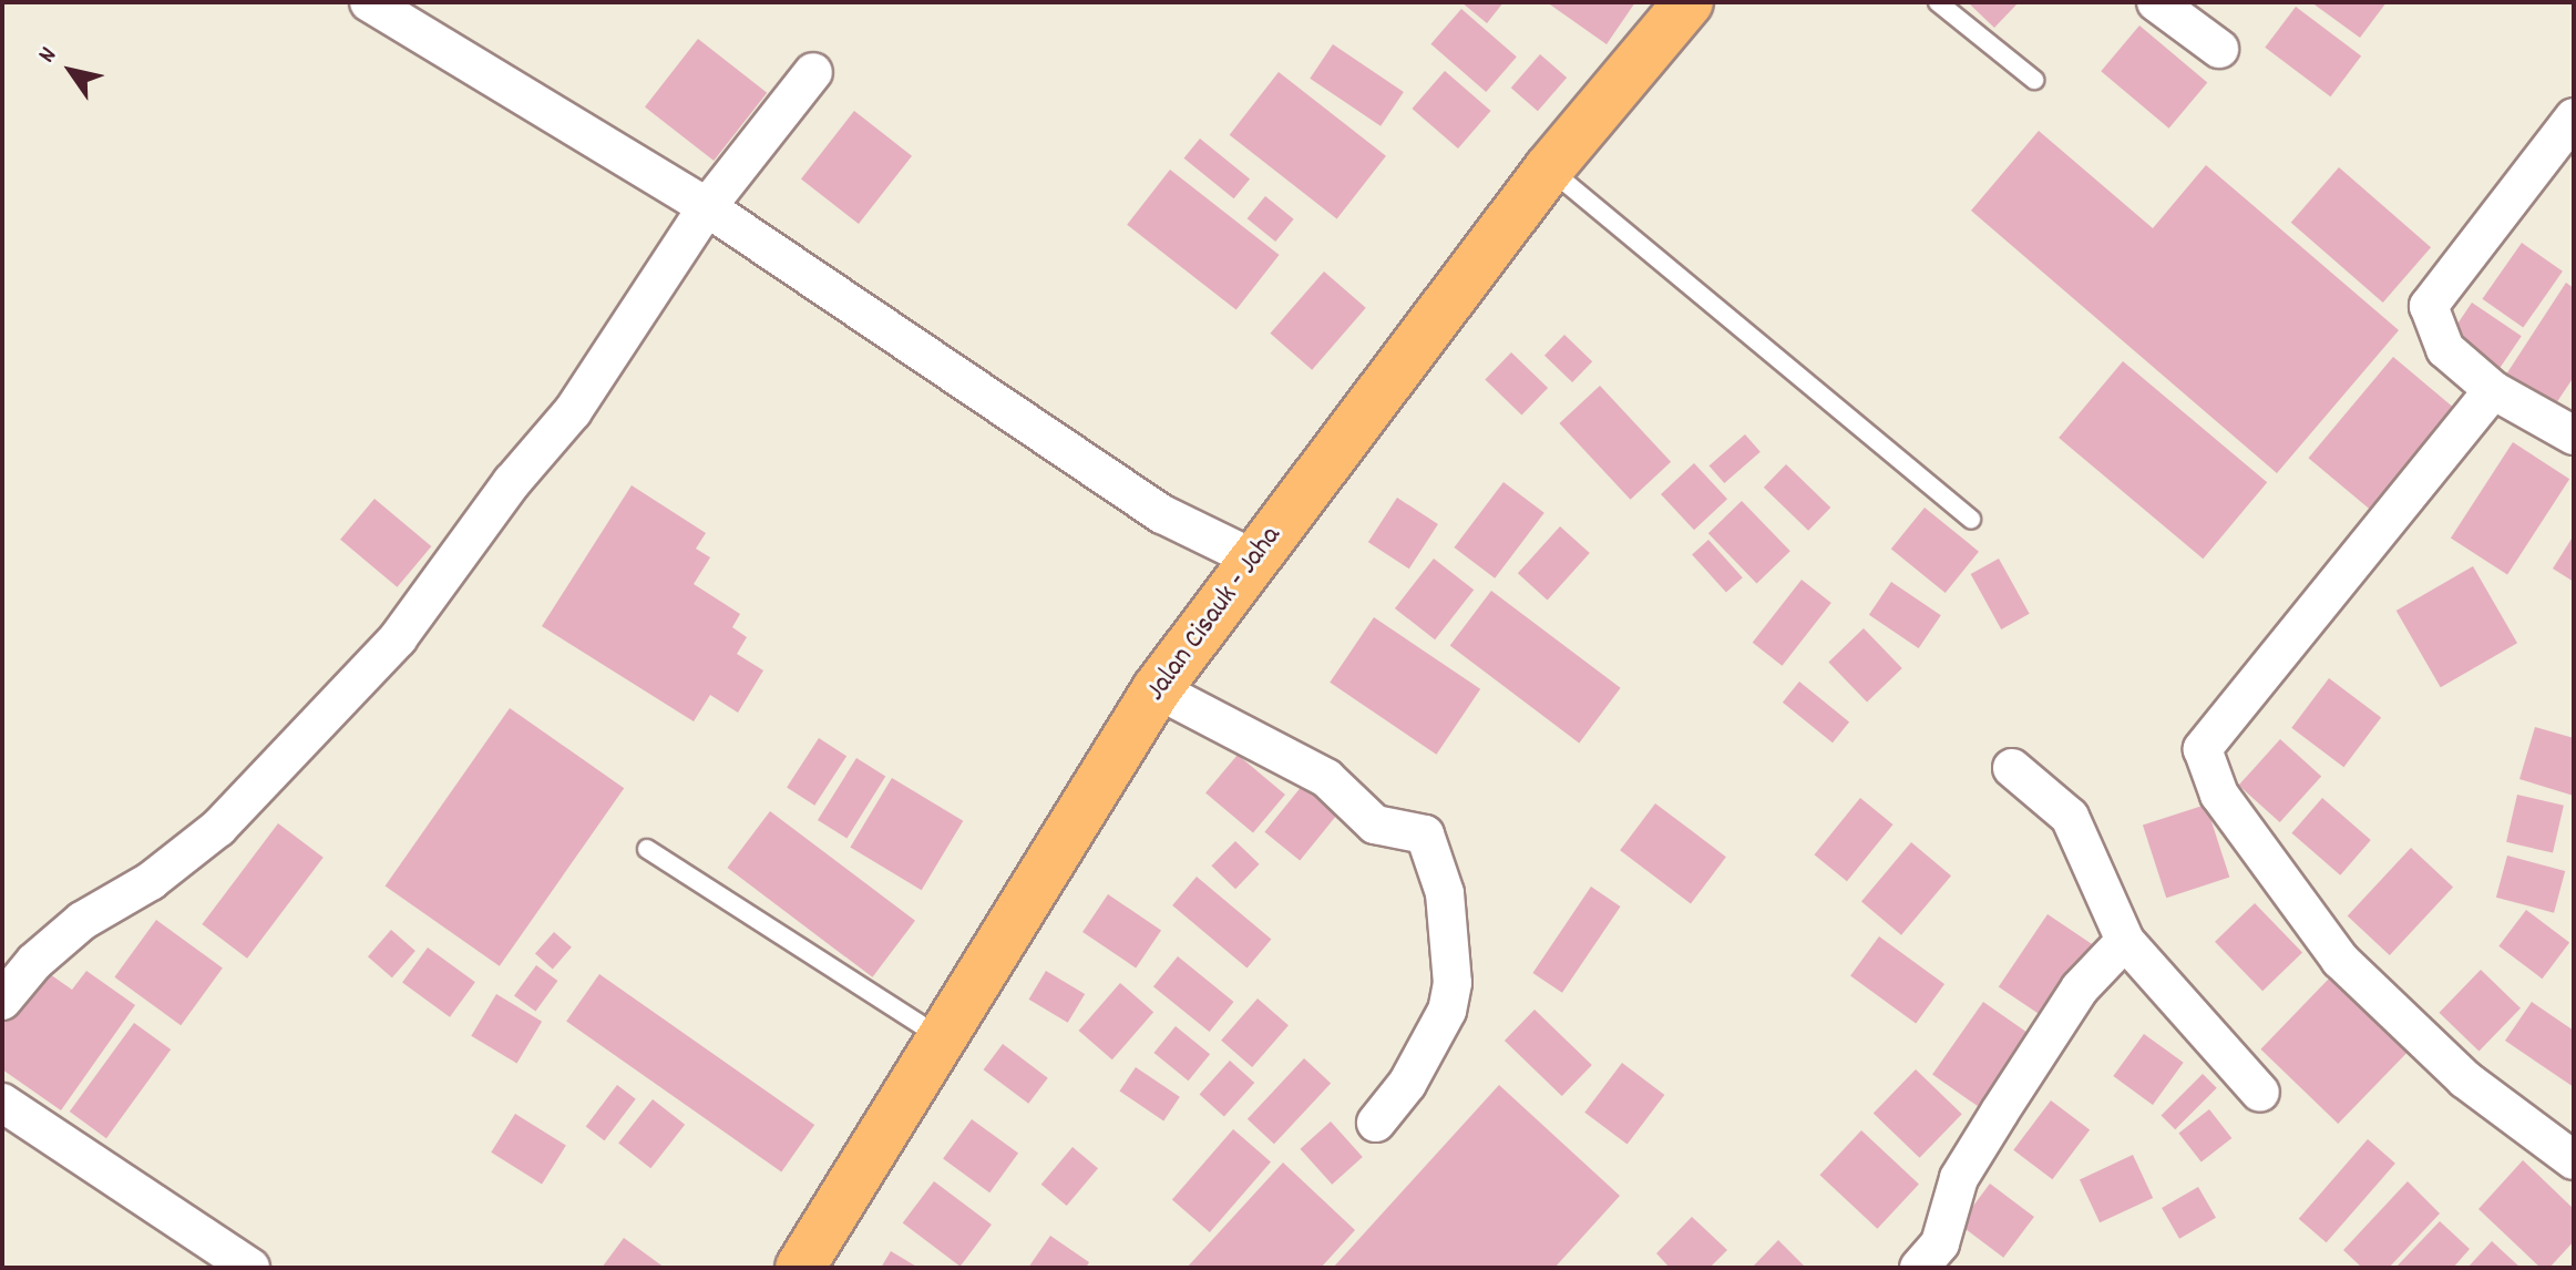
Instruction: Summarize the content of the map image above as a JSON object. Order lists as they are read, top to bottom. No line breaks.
{"streets":{"main road":["Jalan Cisauk - Jaha"]},"north":"top left"}
